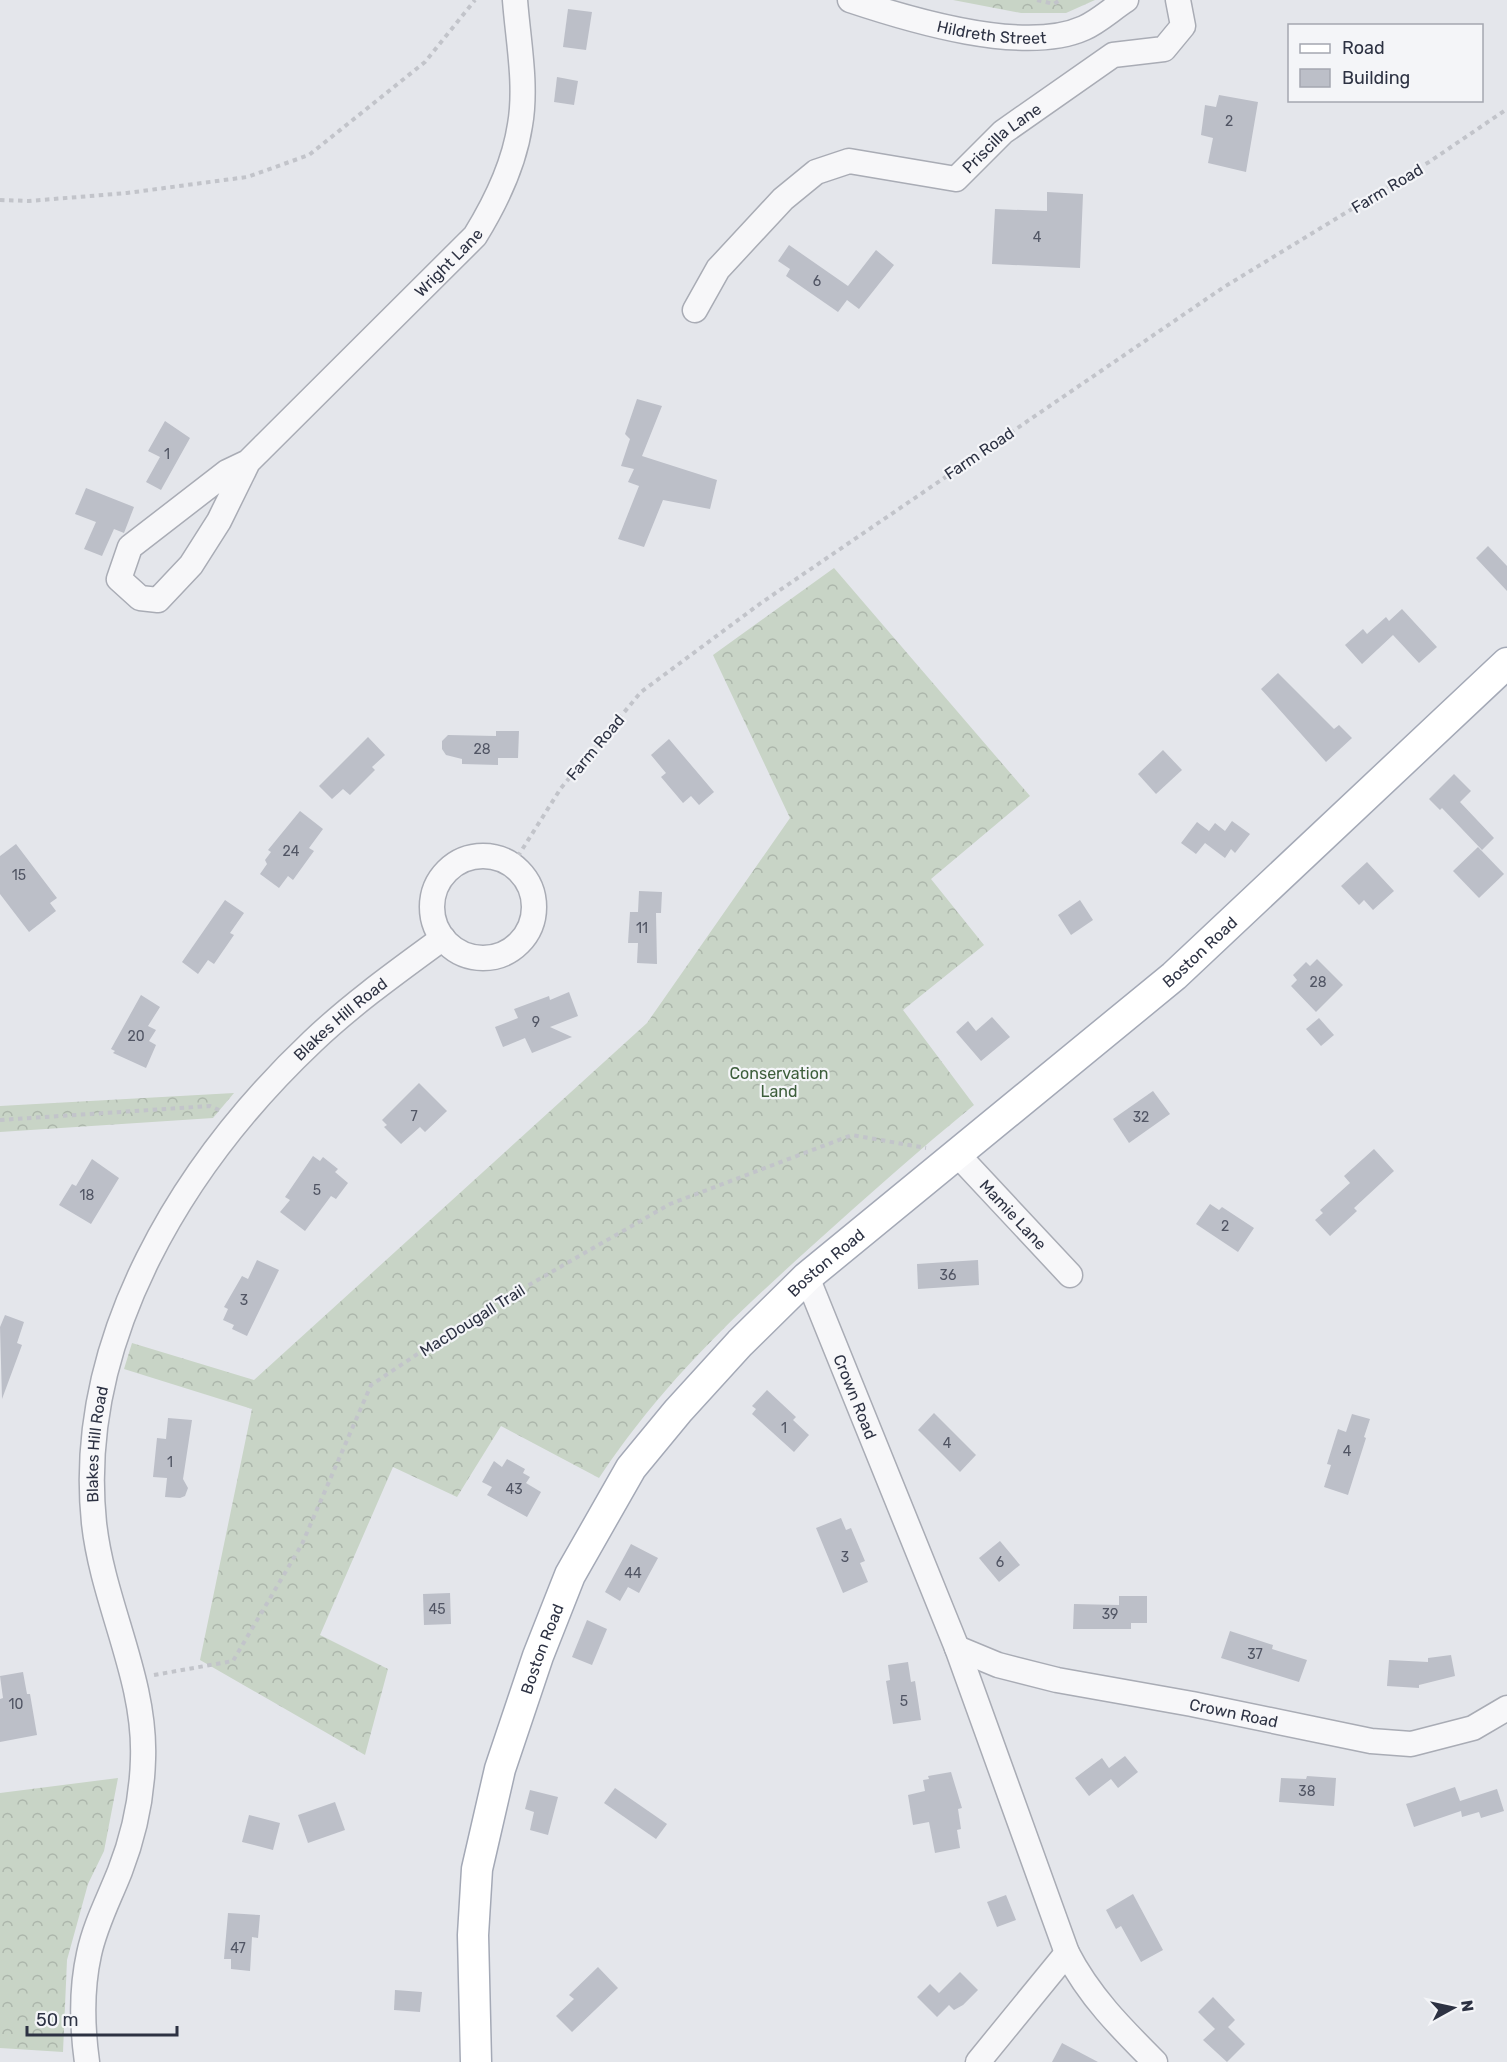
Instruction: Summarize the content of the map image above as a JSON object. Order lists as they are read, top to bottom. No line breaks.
{"streets":{"main road":["Boston Road"],"street":["Hildreth Street","Priscilla Lane","Wright Lane","Blakes Hill Road","Mamie Lane","Crown Road"],"path":["Farm Road","MacDougall Trail"]},"crossings":[["Farm Road","Blakes Hill Road"],["Boston Road","Mamie Lane"],["Boston Road","MacDougall Trail"],["Boston Road","Crown Road"],["Blakes Hill Road","MacDougall Trail"],["Mamie Lane","MacDougall Trail"]],"parks":["Conservation Land"],"house_numbers":["2","4","6","1","28","24","15","11","28","9","20","7","32","5","18","2","36","3","1","4","4","1","43","3","6","44","45","39","37","5","10","38","47"],"legend":["Road","Building"],"scale_bar":"50 m","north":"right"}
